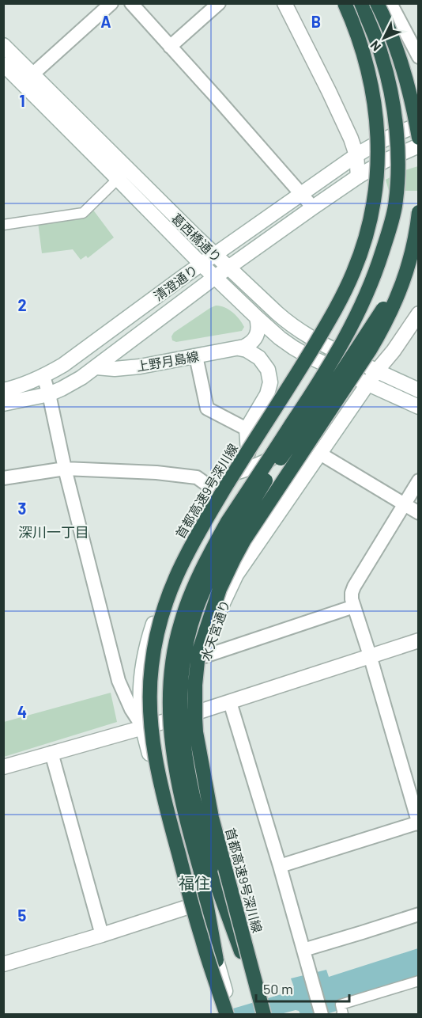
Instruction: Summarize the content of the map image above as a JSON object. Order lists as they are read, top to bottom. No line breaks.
{"streets":{"highway":["首都高速9号深川線"],"main road":["葛西橋通り","清澄通り","上野月島線","水天宮通り"]},"crossings":[["葛西橋通り","清澄通り"],["葛西橋通り","水天宮通り"],["清澄通り","上野月島線"]],"districts":["深川一丁目","福住"],"scale_bar":"50 m","north":"bottom left","grid":{"columns":["A","B"],"rows":["1","2","3","4","5"]}}
